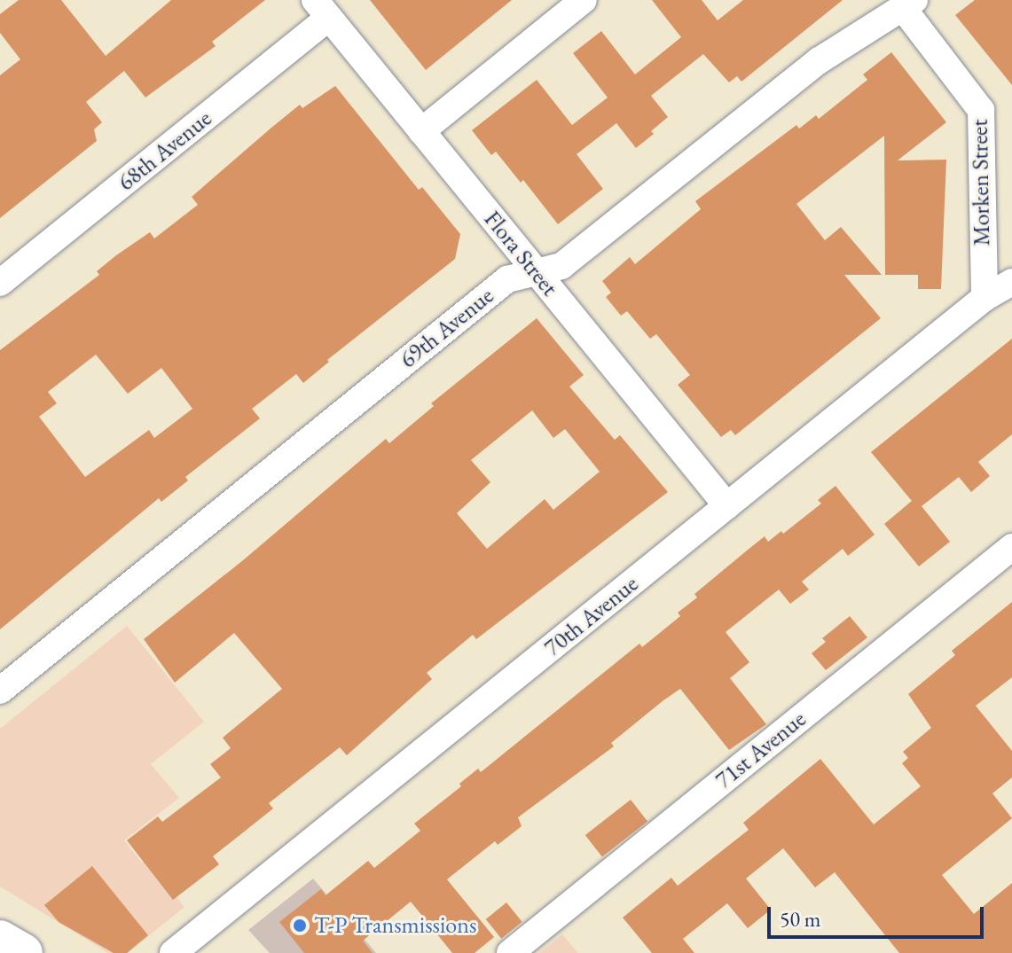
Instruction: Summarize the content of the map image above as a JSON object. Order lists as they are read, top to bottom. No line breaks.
{"streets":{"street":["68th Avenue","Morken Street","Flora Street","69th Avenue","70th Avenue","71st Avenue"]},"crossings":[["68th Avenue","Flora Street"],["Morken Street","69th Avenue"],["Morken Street","70th Avenue"],["Flora Street","69th Avenue"],["Flora Street","70th Avenue"]],"places":["T-P Transmissions"],"scale_bar":"50 m"}
